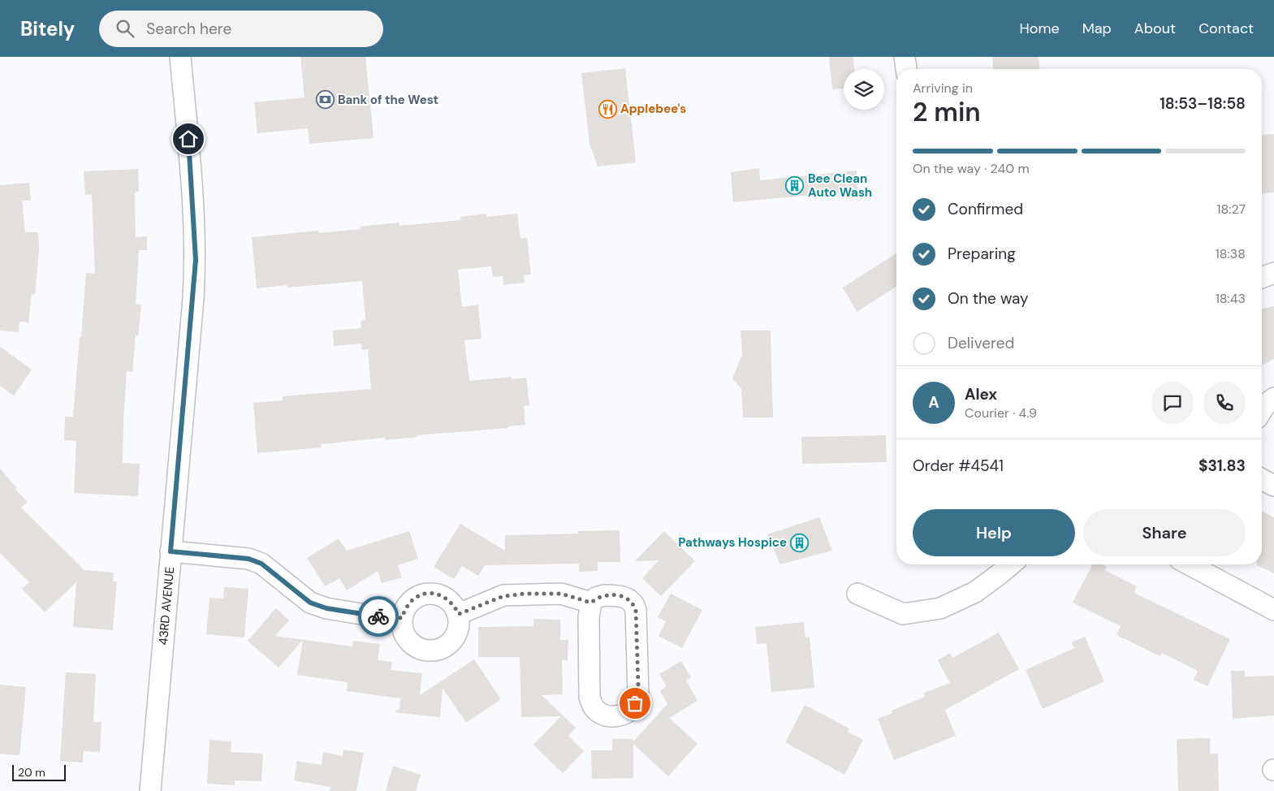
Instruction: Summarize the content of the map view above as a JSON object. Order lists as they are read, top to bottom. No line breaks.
{"streets":{"street":["43RD AVENUE"]},"places":{"bank":["Bank of the West"],"restaurant":["Applebee's"],"building":["Bee Clean Auto Wash","Pathways Hospice"]},"scale_bar":"20 m","page":{"header":"Bitely","search":"Search here","nav":["Home","Map","About","Contact"],"heading":["2 min","Arriving in","18:53–18:58"],"panel":["Alex","Courier · 4.9","Order #4541","$31.83"],"bar":"On the way · 240 m","list":[["Confirmed","18:27"],["Preparing","18:38"],["On the way","18:43"],"Delivered"],"round":"A","buttons":["Help","Share"],"scale":"20 m"}}
